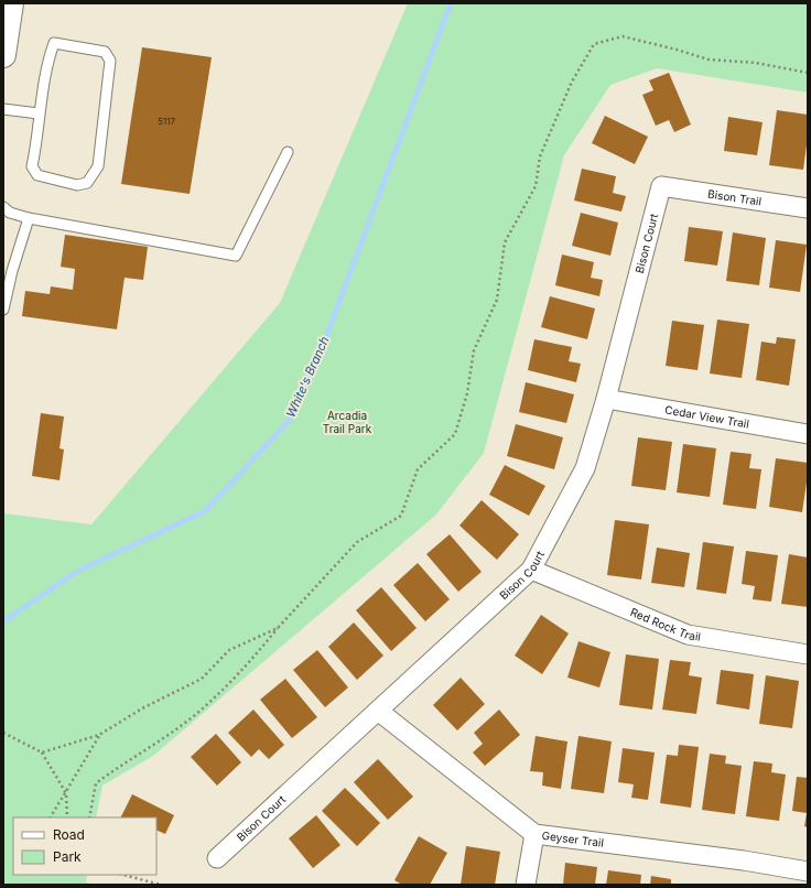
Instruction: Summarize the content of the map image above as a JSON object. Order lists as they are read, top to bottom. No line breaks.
{"streets":{"street":["Bison Trail","Bison Court","Cedar View Trail","Red Rock Trail","Geyser Trail"]},"crossings":[["Bison Trail","Bison Court"],["Bison Court","Cedar View Trail"],["Bison Court","Red Rock Trail"],["Bison Court","Geyser Trail"]],"water":["White's Branch"],"parks":["Arcadia Trail Park"],"house_numbers":["5117"],"legend":["Road","Park"]}
